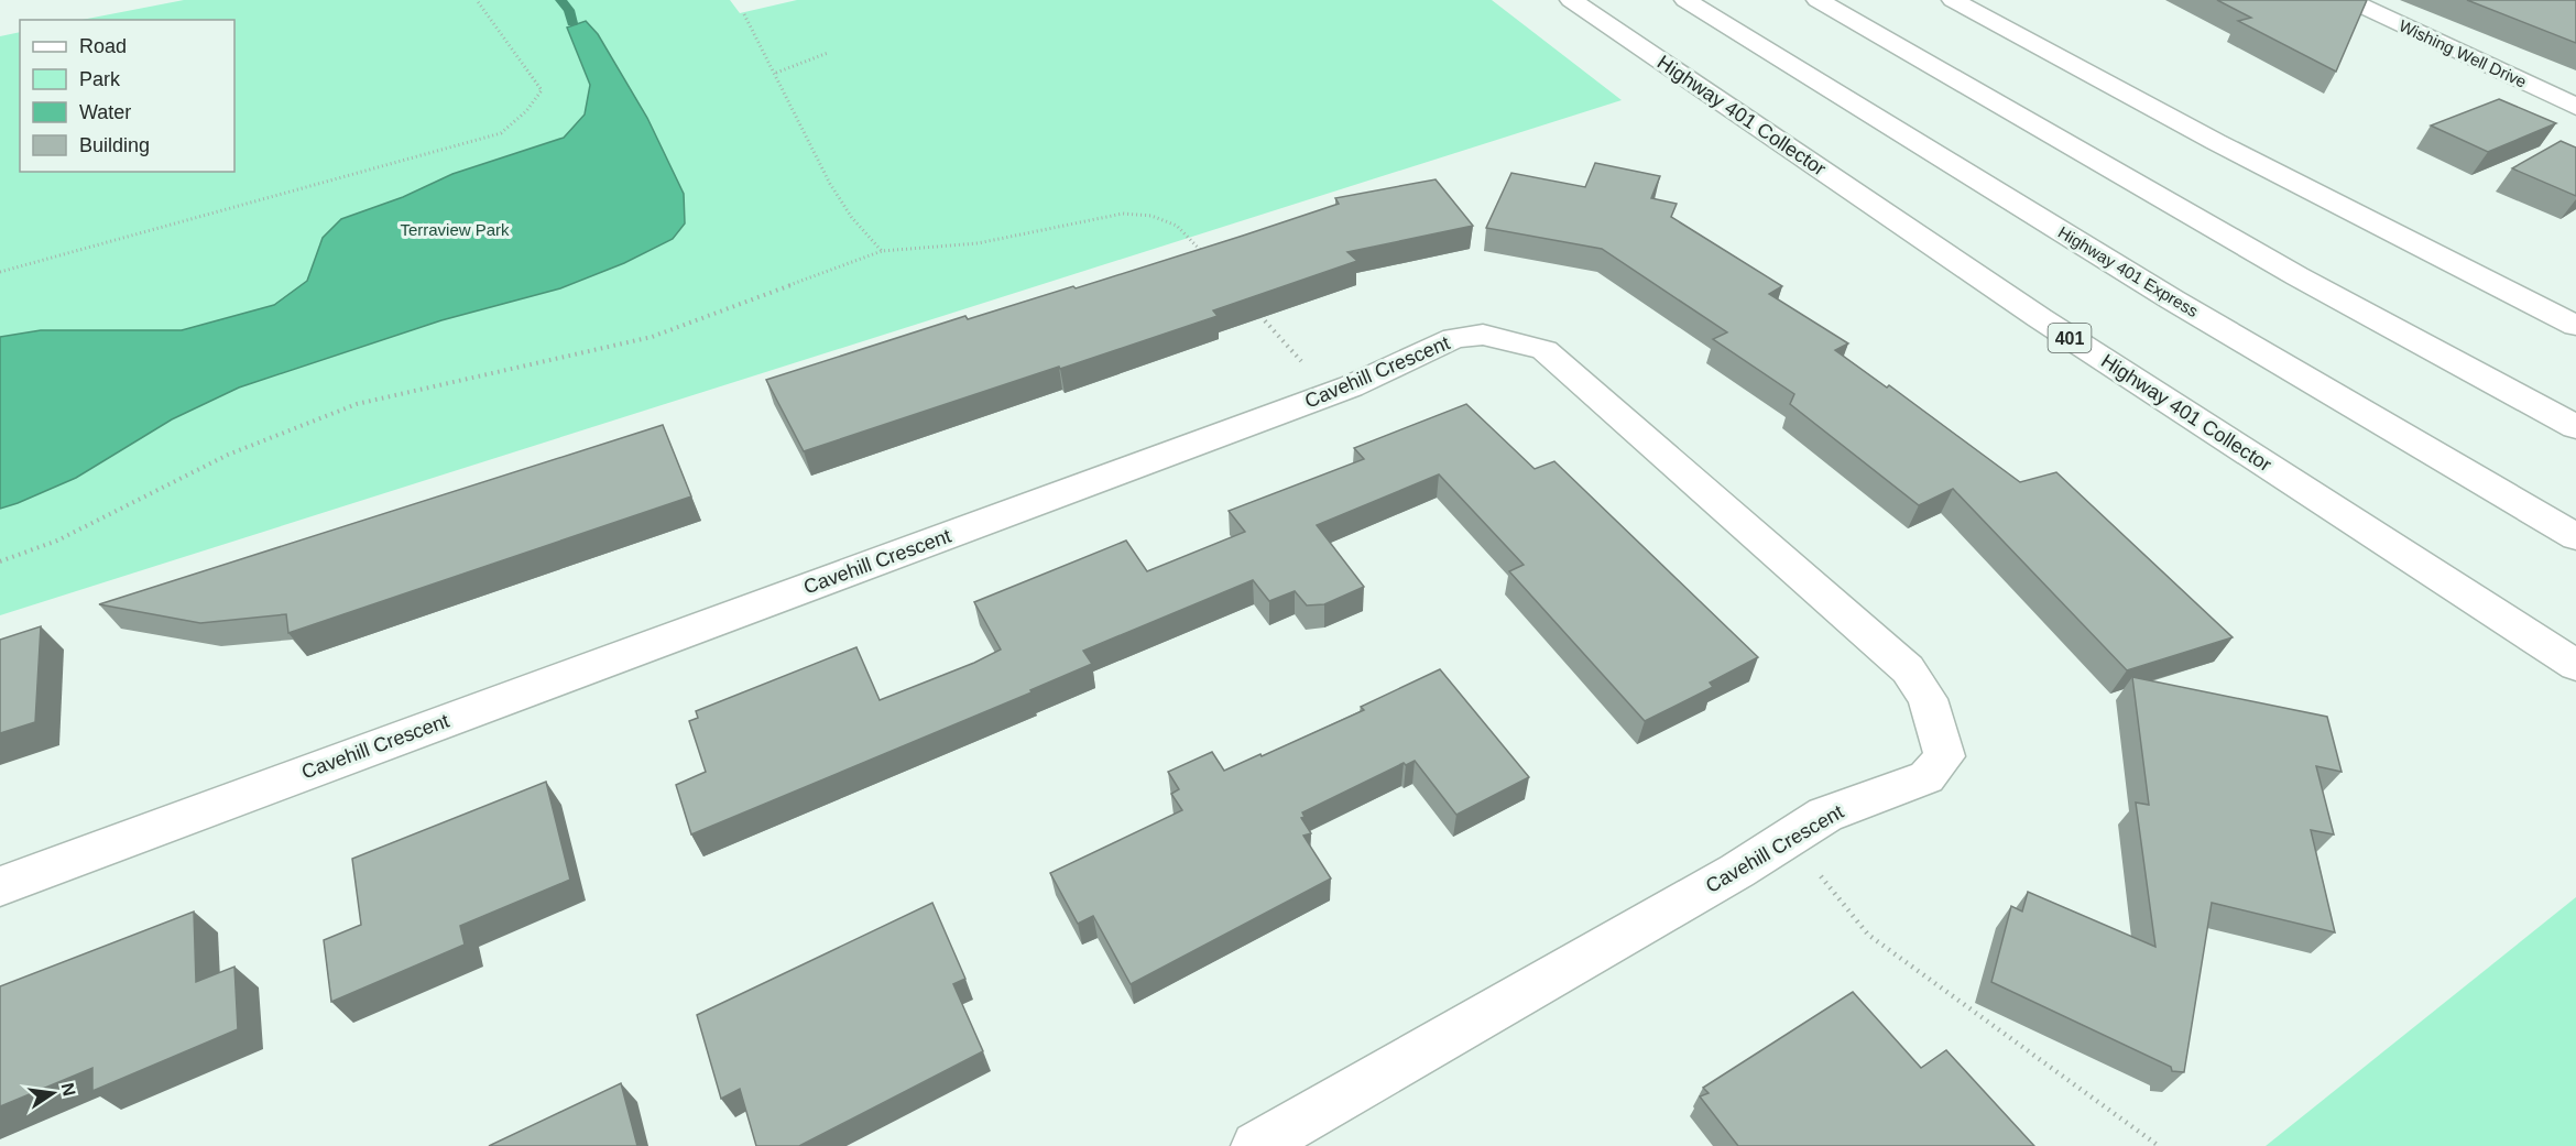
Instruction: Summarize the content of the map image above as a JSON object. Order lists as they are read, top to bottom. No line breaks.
{"streets":{"main road":["Wishing Well Drive","Highway 401 Collector","Highway 401 Express","401","Cavehill Crescent"]},"parks":["Terraview Park"],"legend":["Road","Park","Water","Building"],"north":"right"}
